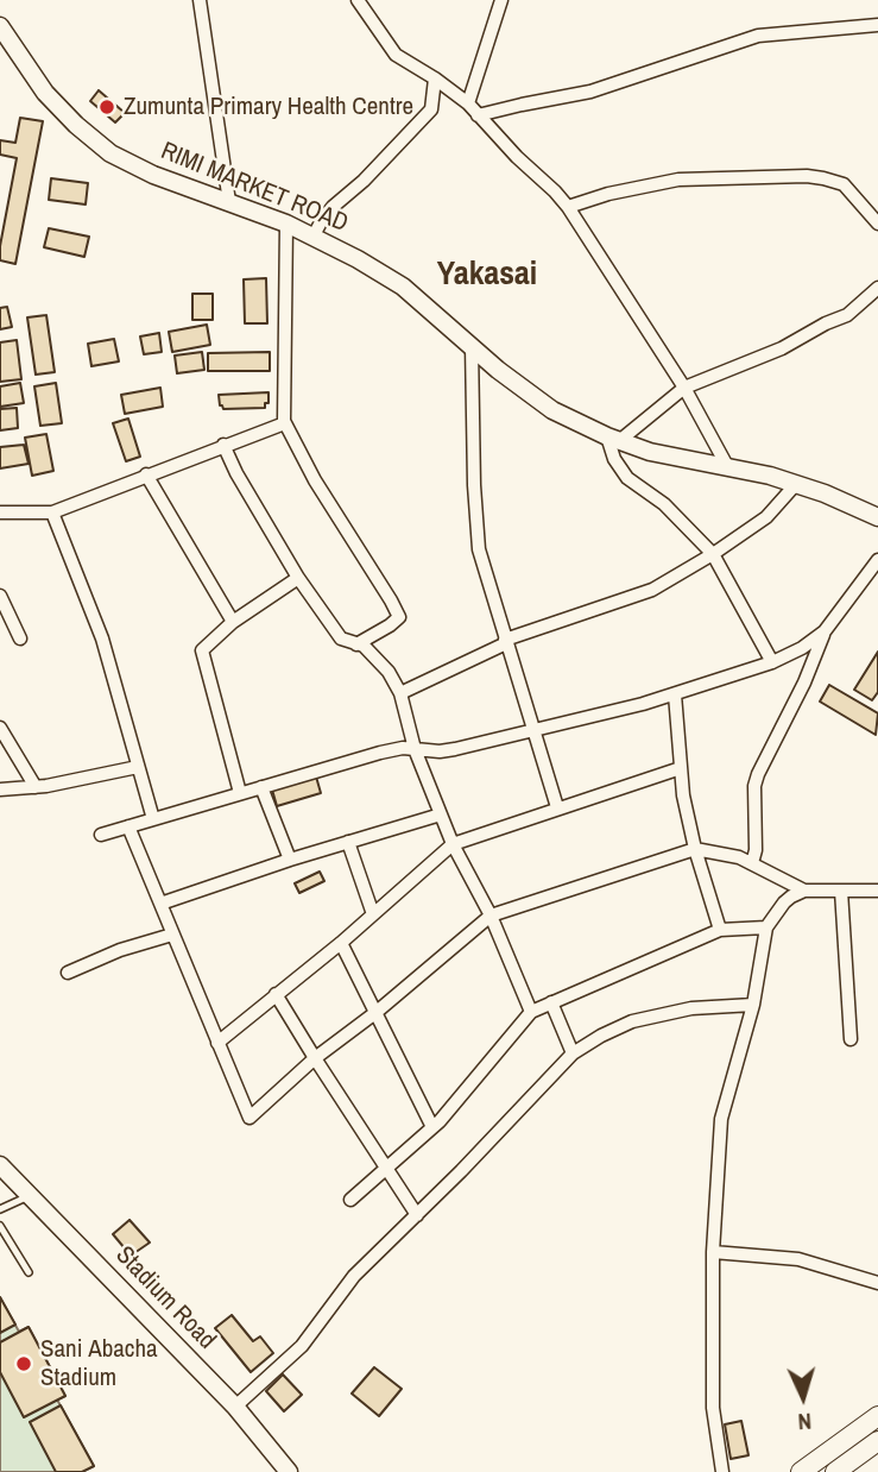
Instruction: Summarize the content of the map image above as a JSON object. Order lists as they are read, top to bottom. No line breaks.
{"streets":{"street":["RIMI MARKET ROAD","Stadium Road"]},"districts":["Yakasai"],"places":["Zumunta Primary Health Centre","Sani Abacha Stadium"],"north":"bottom"}
